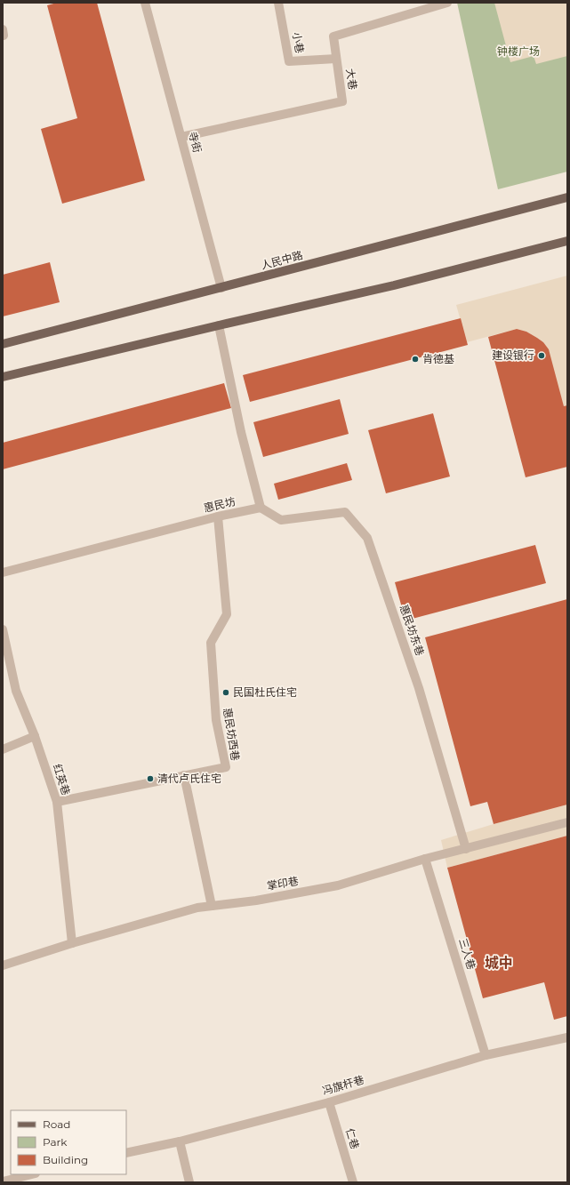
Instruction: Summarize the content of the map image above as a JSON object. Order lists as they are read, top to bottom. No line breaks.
{"streets":{"main road":["人民中路"],"lane":["小巷","大巷","寺街","惠民坊","惠民坊东巷","惠民坊西巷","红英巷","掌印巷","三人巷","冯旗杆巷","仁巷"]},"crossings":[["小巷","大巷"],["大巷","寺街"],["寺街","人民中路"],["惠民坊","惠民坊东巷"],["惠民坊","惠民坊西巷"],["惠民坊东巷","掌印巷"],["惠民坊西巷","红英巷"],["红英巷","掌印巷"],["掌印巷","三人巷"],["三人巷","冯旗杆巷"],["冯旗杆巷","仁巷"]],"districts":["城中"],"parks":["钟楼广场"],"places":["建设银行","肯德基","民国杜氏住宅","清代卢氏住宅"],"legend":["Road","Park","Building"]}
